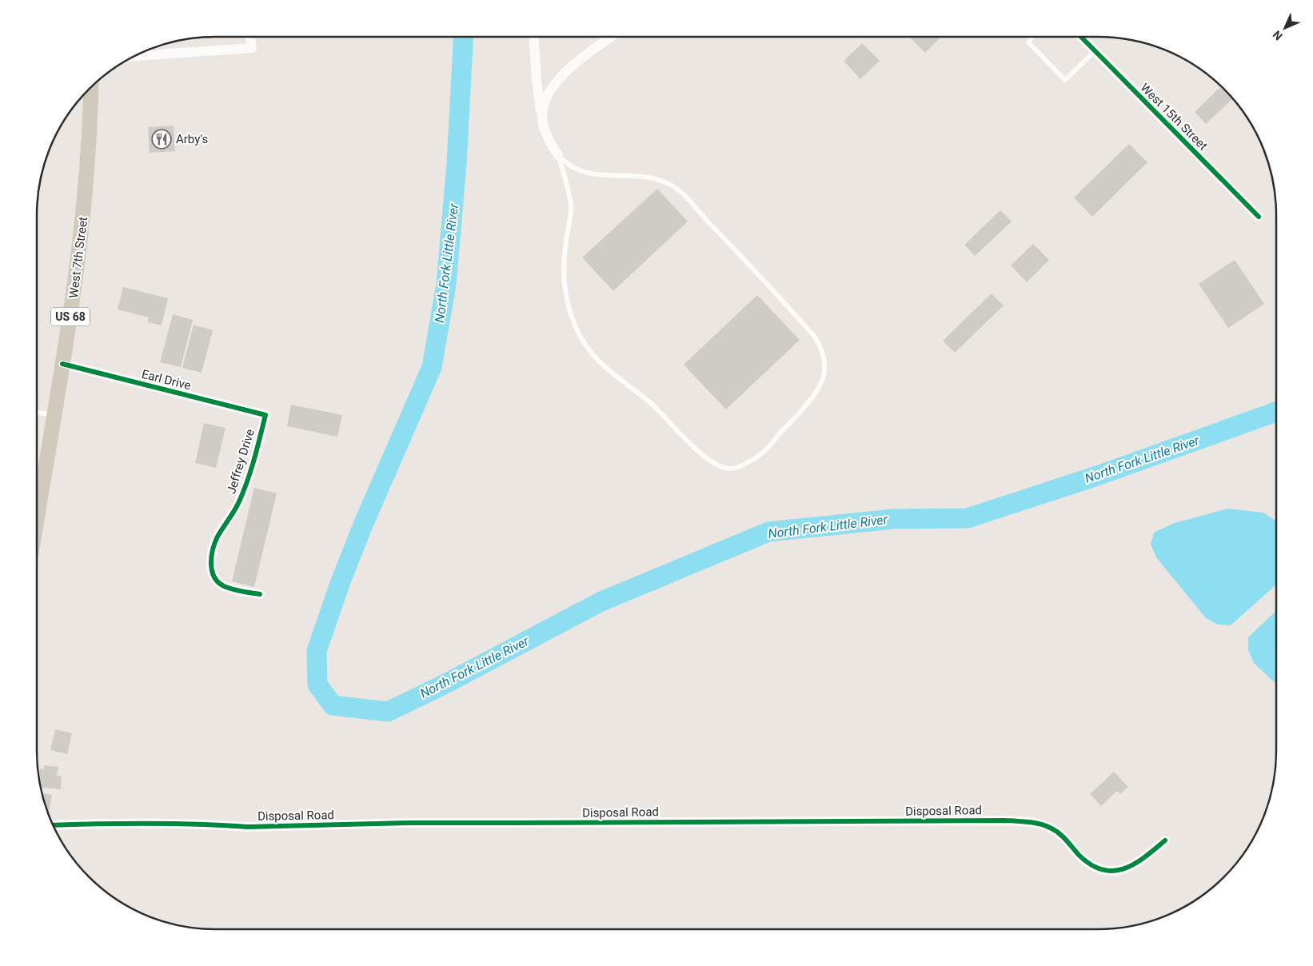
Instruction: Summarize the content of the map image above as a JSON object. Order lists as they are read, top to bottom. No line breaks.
{"streets":{"main road":["West 7th Street","US 68"],"street":["West 15th Street","Earl Drive","Jeffrey Drive","Disposal Road"]},"crossings":[["West 7th Street","Earl Drive"],["Earl Drive","Jeffrey Drive"]],"water":["North Fork Little River"],"places":{"restaurant":["Arby's"]},"north":"bottom left"}
